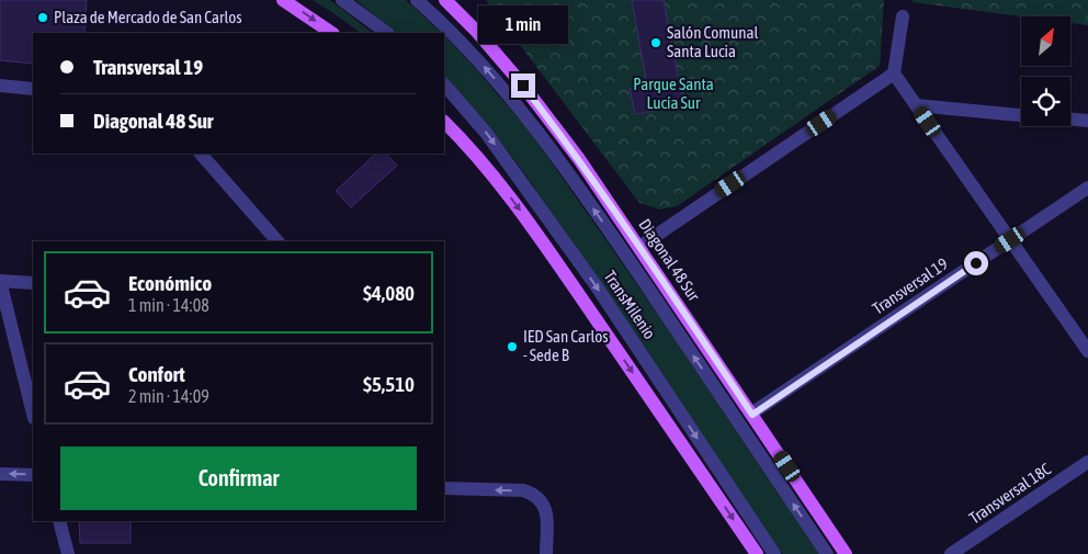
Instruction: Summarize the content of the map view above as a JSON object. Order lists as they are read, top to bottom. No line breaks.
{"streets":{"main road":["Diagonal 48 Sur"],"street":["Transversal 19","TransMilenio","Transversal 18C"]},"crossings":[["Diagonal 48 Sur","Transversal 19"]],"parks":["Parque Santa Lucía Sur"],"places":["Plaza de Mercado de San Carlos","Salón Comunal Santa Lucia","IED San Carlos - Sede B"],"north":"top right","page":{"bubble":"1 min","banner":["Transversal 19","Diagonal 48 Sur"],"list":[{"name":"Económico","note":"1 min · 14:08","value":"$4,080"},{"name":"Confort","note":"2 min · 14:09","value":"$5,510"}],"buttons":"Confirmar"}}
